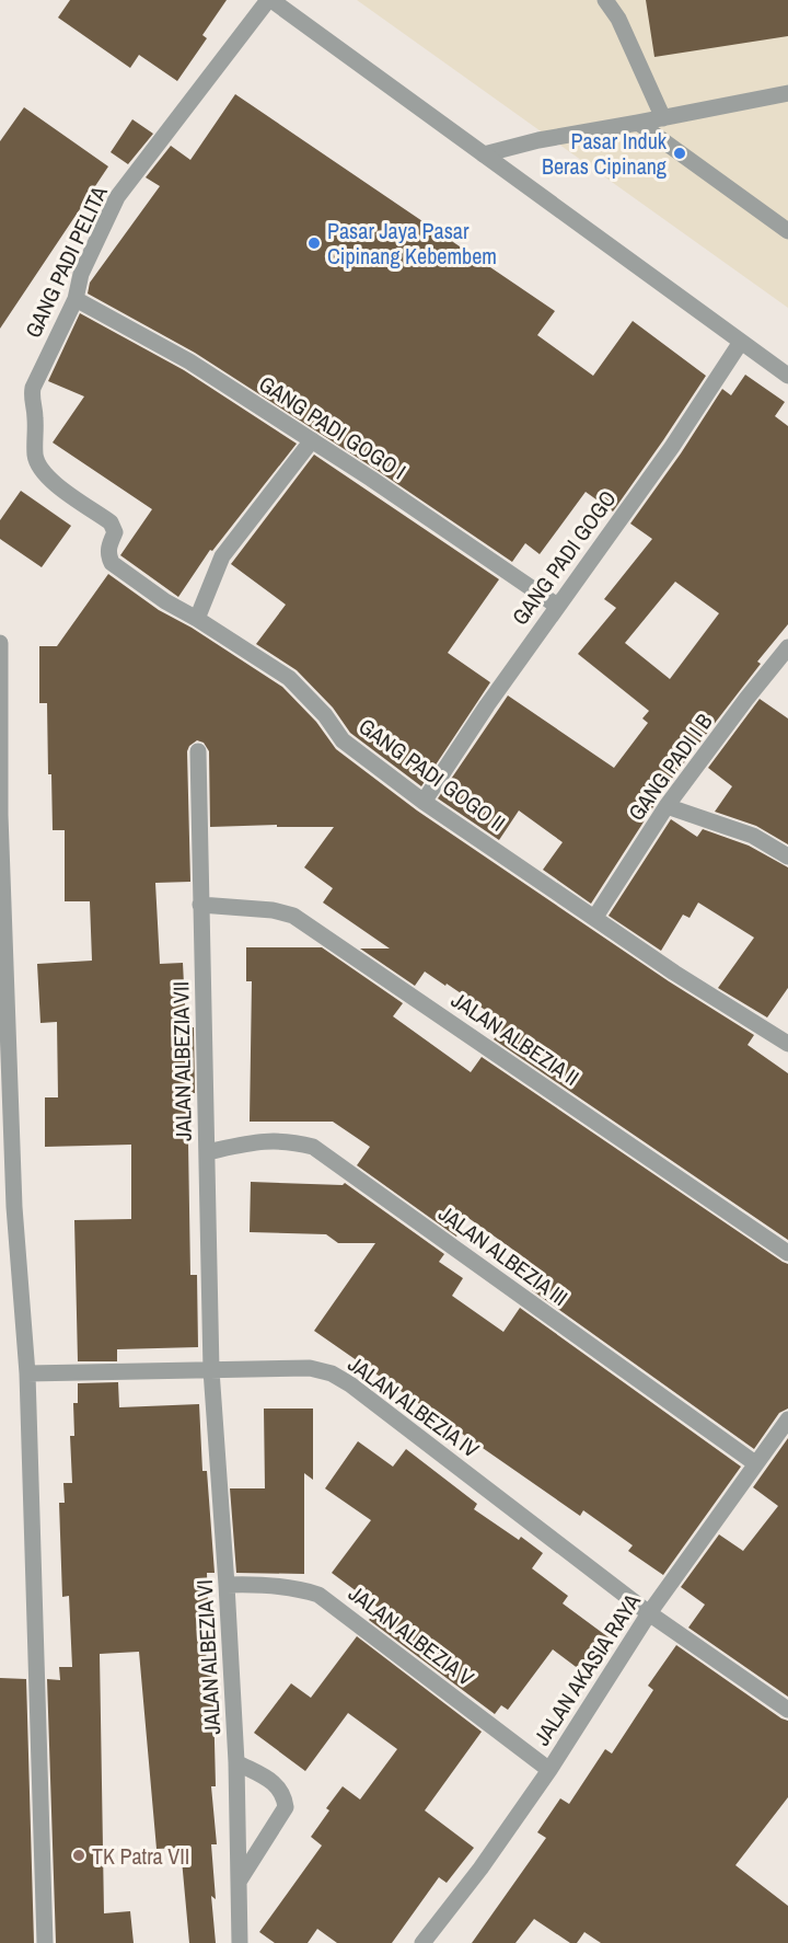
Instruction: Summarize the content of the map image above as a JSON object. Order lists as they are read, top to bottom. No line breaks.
{"streets":{"street":["GANG PADI PELITA","GANG PADI GOGO I","GANG PADI GOGO","GANG PADI I B","GANG PADI GOGO II","JALAN ALBEZIA II","JALAN ALBEZIA VII","JALAN ALBEZIA III","JALAN ALBEZIA IV","JALAN ALBEZIA V","JALAN ALBEZIA VI","JALAN AKASIA RAYA"]},"crossings":[["GANG PADI PELITA","GANG PADI GOGO I"],["GANG PADI PELITA","GANG PADI GOGO II"],["GANG PADI GOGO I","GANG PADI GOGO"],["GANG PADI GOGO","GANG PADI GOGO II"],["GANG PADI I B","GANG PADI GOGO II"],["JALAN ALBEZIA II","JALAN ALBEZIA VII"],["JALAN ALBEZIA VII","JALAN ALBEZIA III"],["JALAN ALBEZIA VII","JALAN ALBEZIA IV"],["JALAN ALBEZIA VII","JALAN ALBEZIA VI"],["JALAN ALBEZIA III","JALAN AKASIA RAYA"],["JALAN ALBEZIA IV","JALAN ALBEZIA VI"],["JALAN ALBEZIA IV","JALAN AKASIA RAYA"],["JALAN ALBEZIA V","JALAN ALBEZIA VI"],["JALAN ALBEZIA V","JALAN AKASIA RAYA"]],"places":["Pasar Induk Beras Cipinang","Pasar Jaya Pasar Cipinang Kebembem","TK Patra VII"]}
